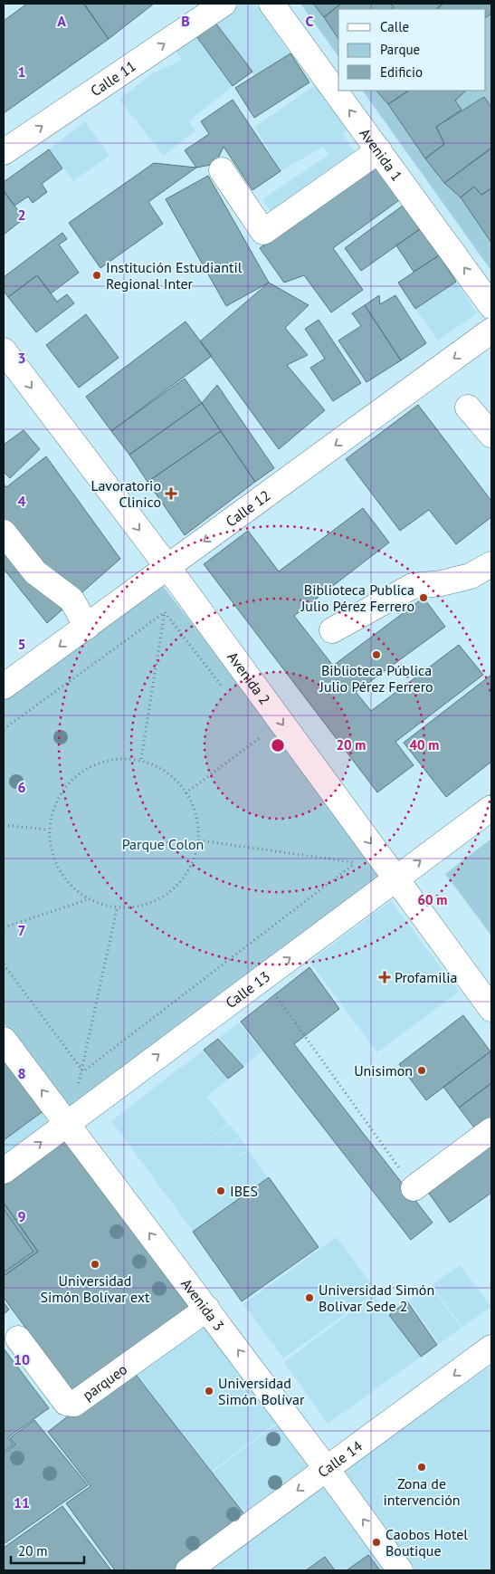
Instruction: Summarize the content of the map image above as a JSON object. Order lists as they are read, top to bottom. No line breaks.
{"streets":{"street":["Calle 11","Avenida 1","Calle 12","Avenida 2","Calle 13","Avenida 3","parqueo","Calle 14"]},"crossings":[["Calle 12","Avenida 2"],["Avenida 2","Calle 13"],["Calle 13","Avenida 3"],["Avenida 3","parqueo"],["Avenida 3","Calle 14"]],"one_way":["Calle 11","Avenida 1","Avenida 2","Calle 13","Avenida 3","Calle 14"],"parks":["Parque Colon"],"places":{"other":["Institución Estudiantil Regional Inter","Biblioteca Publica Julio Pérez Ferrero","Biblioteca Pública Julio Pérez Ferrero","Unisimon","IBES","Universidad Simón Bolívar ext","Universidad Simón Bolívar Sede 2","Universidad Simón Bolívar","Zona de intervención","Caobos Hotel Boutique"],"health":["Lavoratorio Clinico","Profamilia"]},"legend":["Calle","Parque","Edificio"],"scale_bar":"20 m","grid":{"columns":["A","B","C"],"rows":["1","2","3","4","5","6","7","8","9","10","11"]},"rings":["20 m","40 m","60 m"]}
